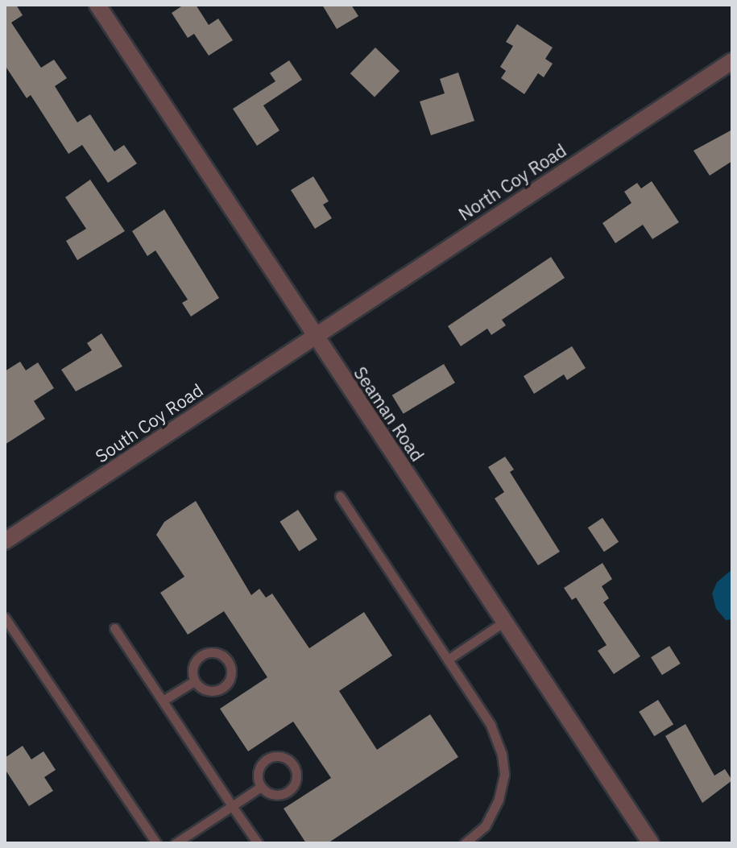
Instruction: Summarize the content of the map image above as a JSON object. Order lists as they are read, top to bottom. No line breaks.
{"streets":{"street":["North Coy Road","Seaman Road","South Coy Road"]},"crossings":[["North Coy Road","Seaman Road"],["North Coy Road","South Coy Road"],["Seaman Road","South Coy Road"]]}
